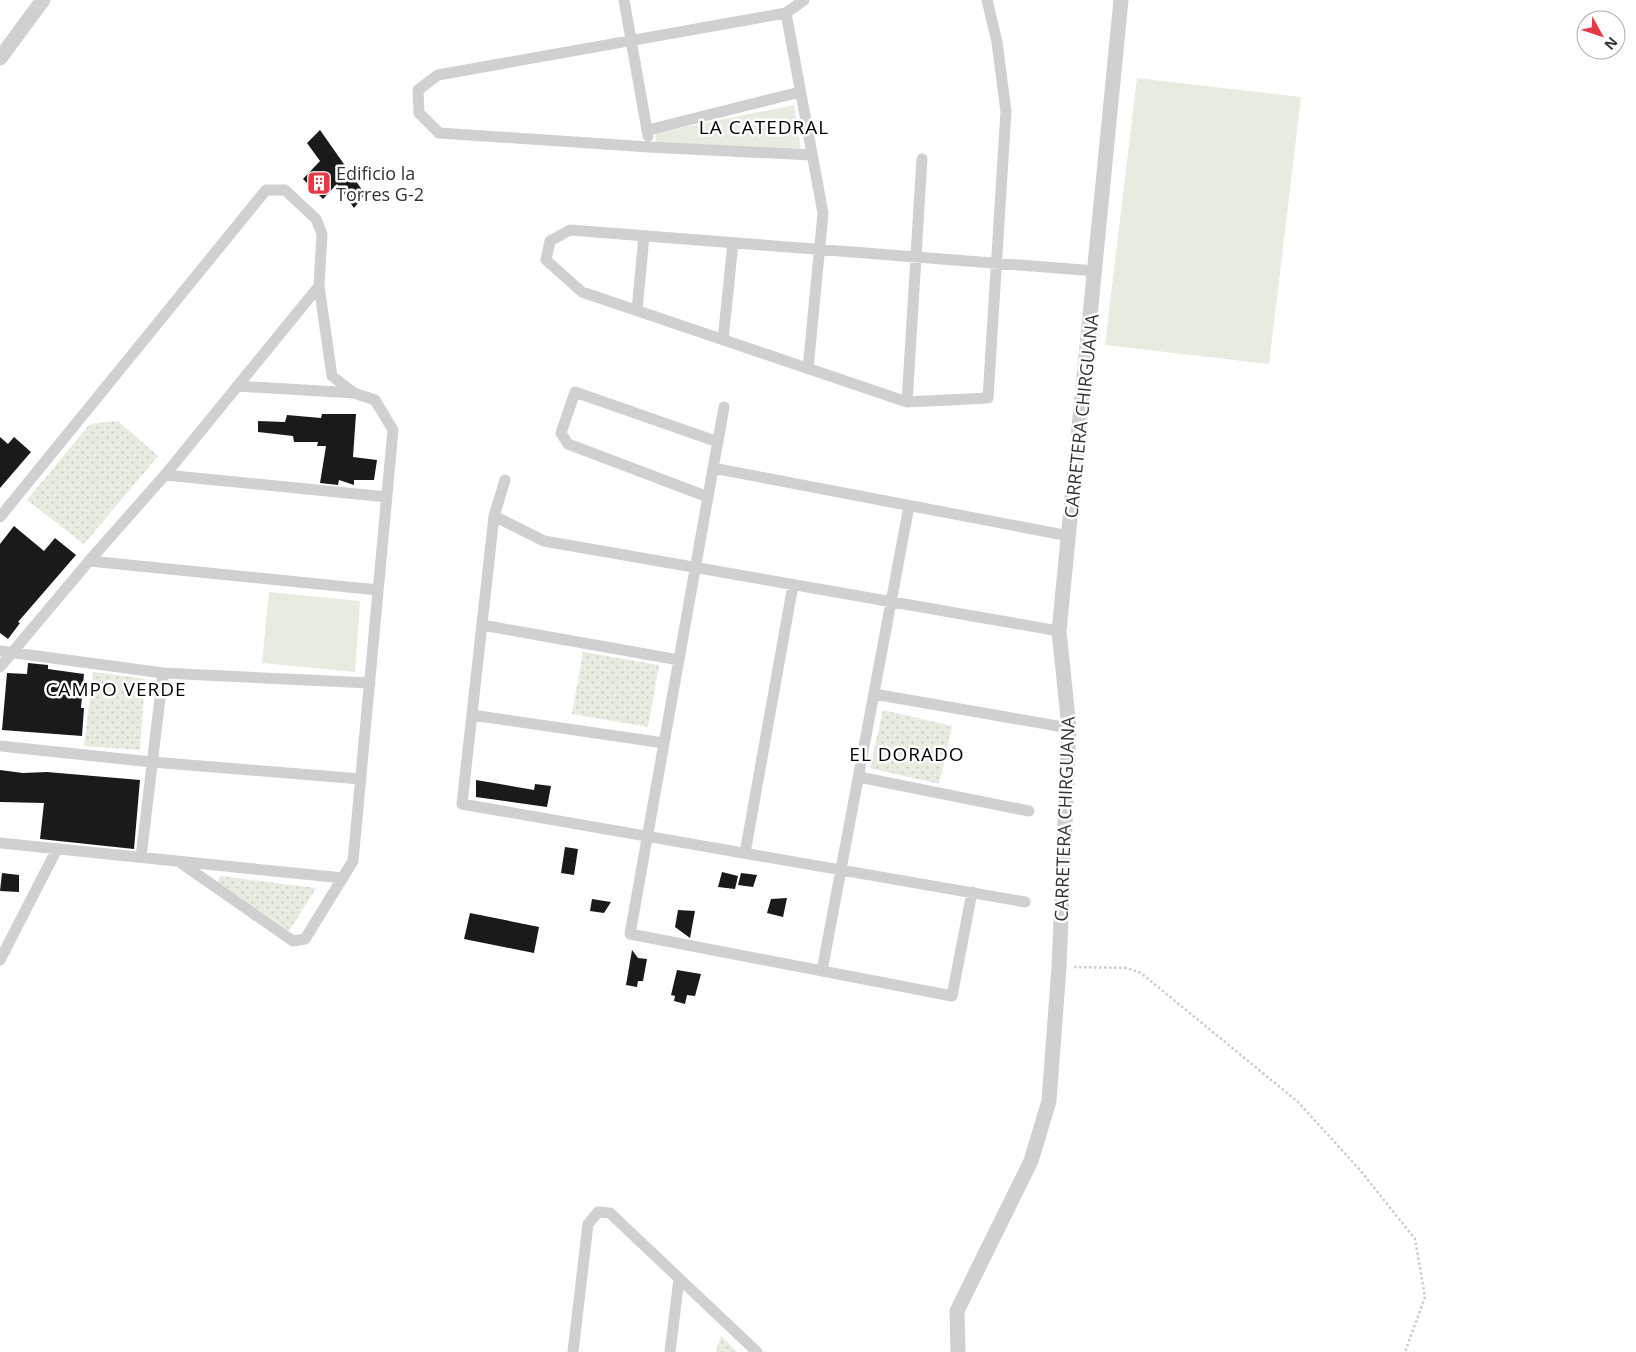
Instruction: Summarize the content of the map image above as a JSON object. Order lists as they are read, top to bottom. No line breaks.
{"streets":{"street":["CARRETERA CHIRGUANA"]},"districts":["LA CATEDRAL","CAMPO VERDE","EL DORADO"],"places":{"building":["Edificio la Torres G-2"]},"north":"bottom right"}
